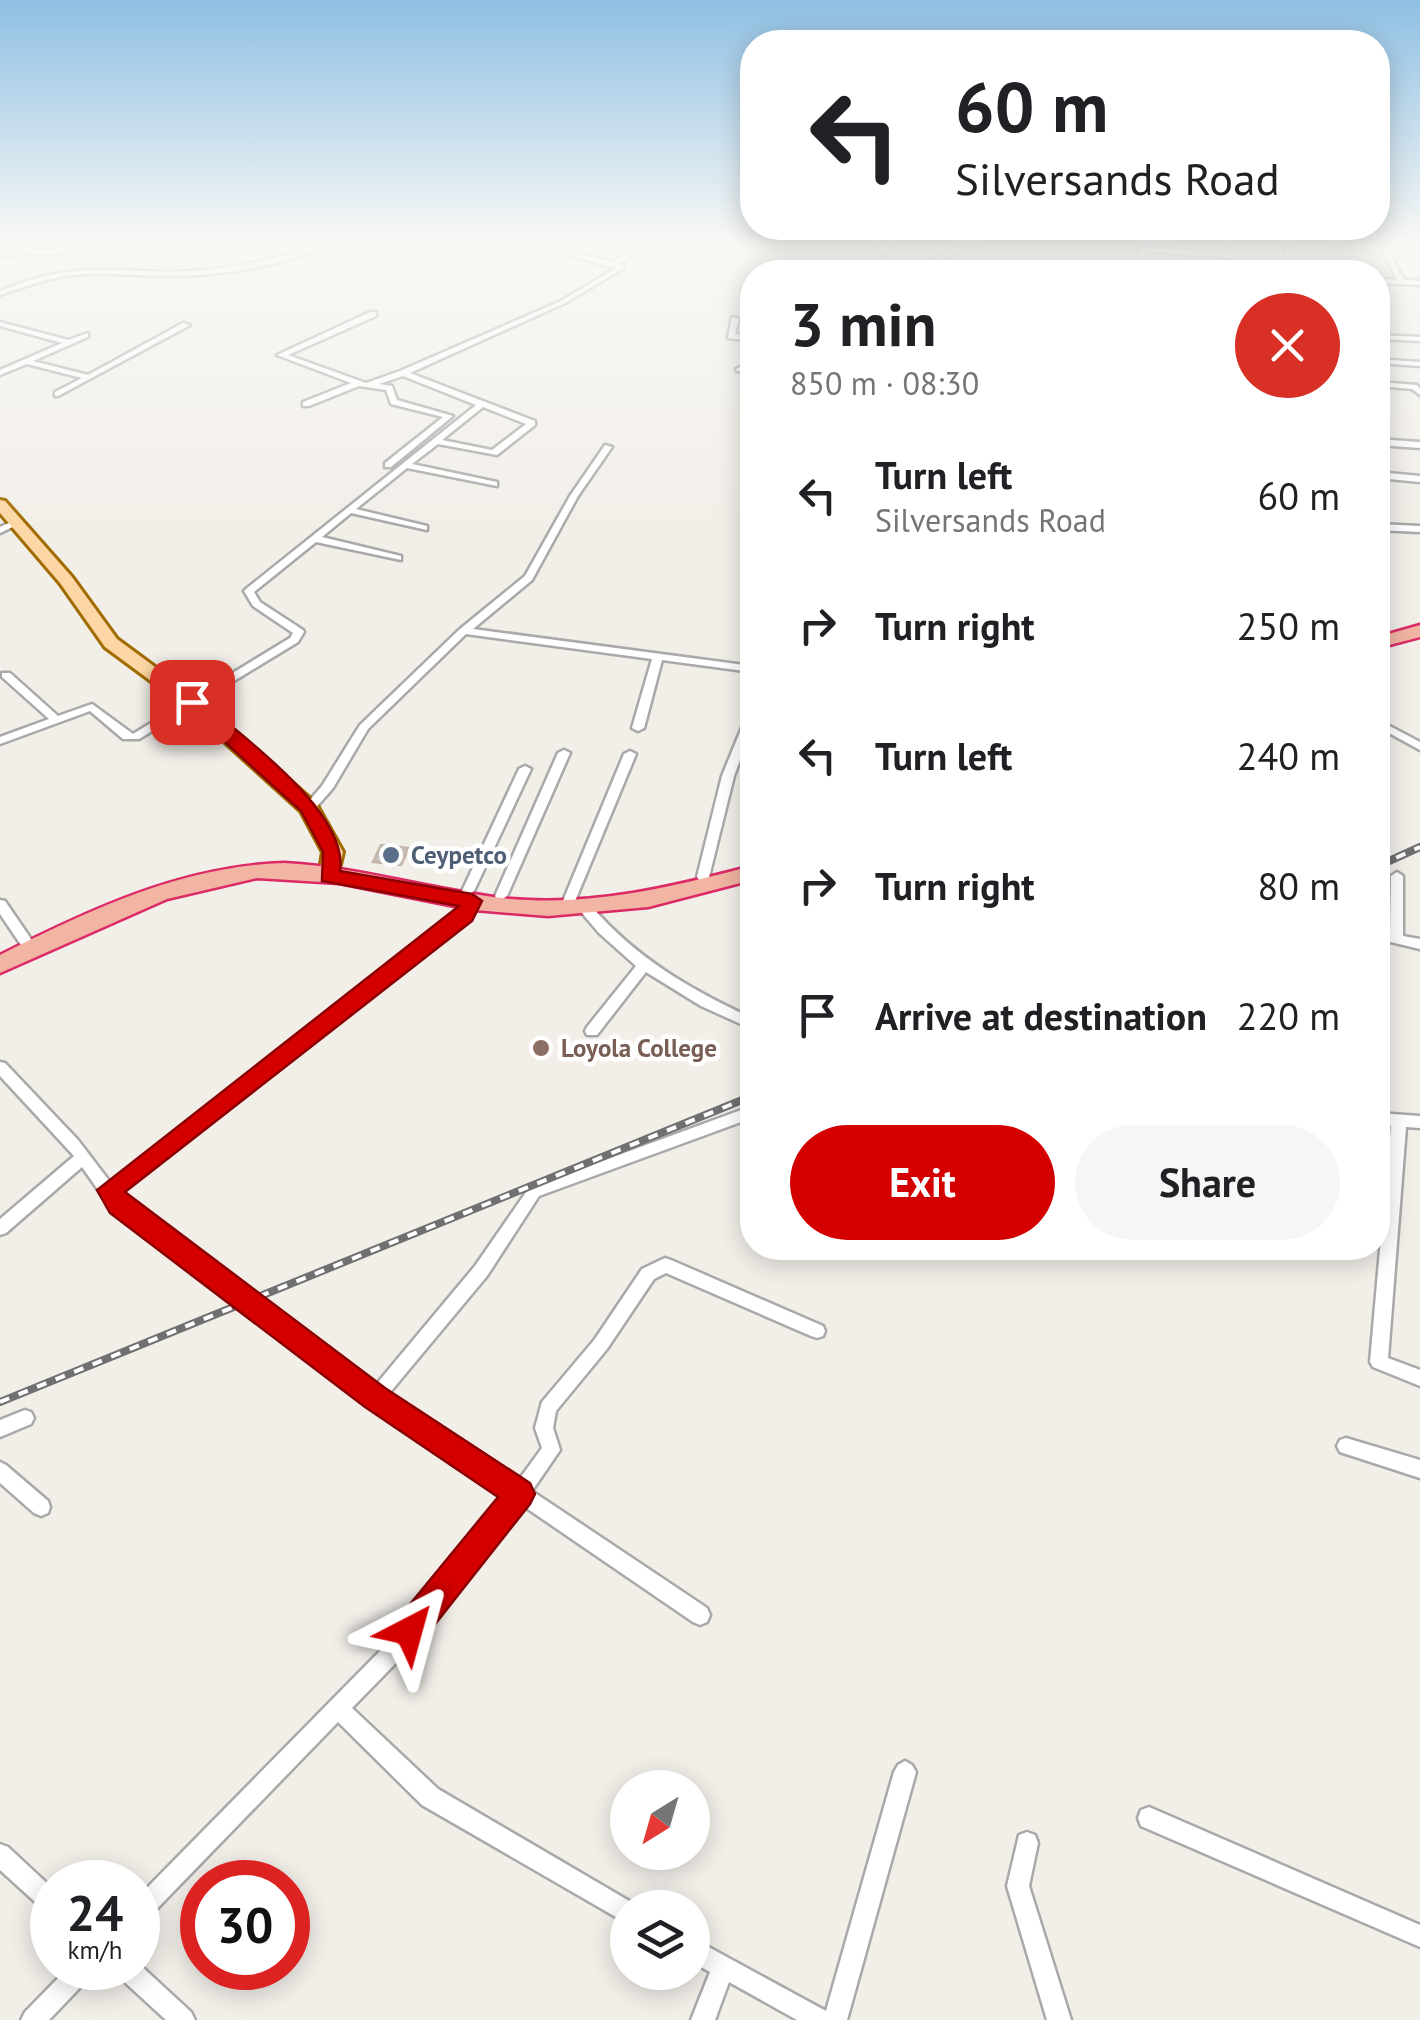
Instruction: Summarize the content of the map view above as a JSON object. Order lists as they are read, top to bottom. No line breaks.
{"places":["Ceypetco","Loyola College"],"north":"bottom left","page":{"turn":["60 m","Silversands Road"],"heading":["3 min","850 m · 08:30"],"list":[{"name":"Turn left","note":"Silversands Road","value":"60 m"},{"name":"Turn right","value":"250 m"},{"name":"Turn left","value":"240 m"},{"name":"Turn right","value":"80 m"},{"name":"Arrive at destination","value":"220 m"}],"buttons":["Exit","Share"],"speed":"24 km/h","limit":"30"}}
